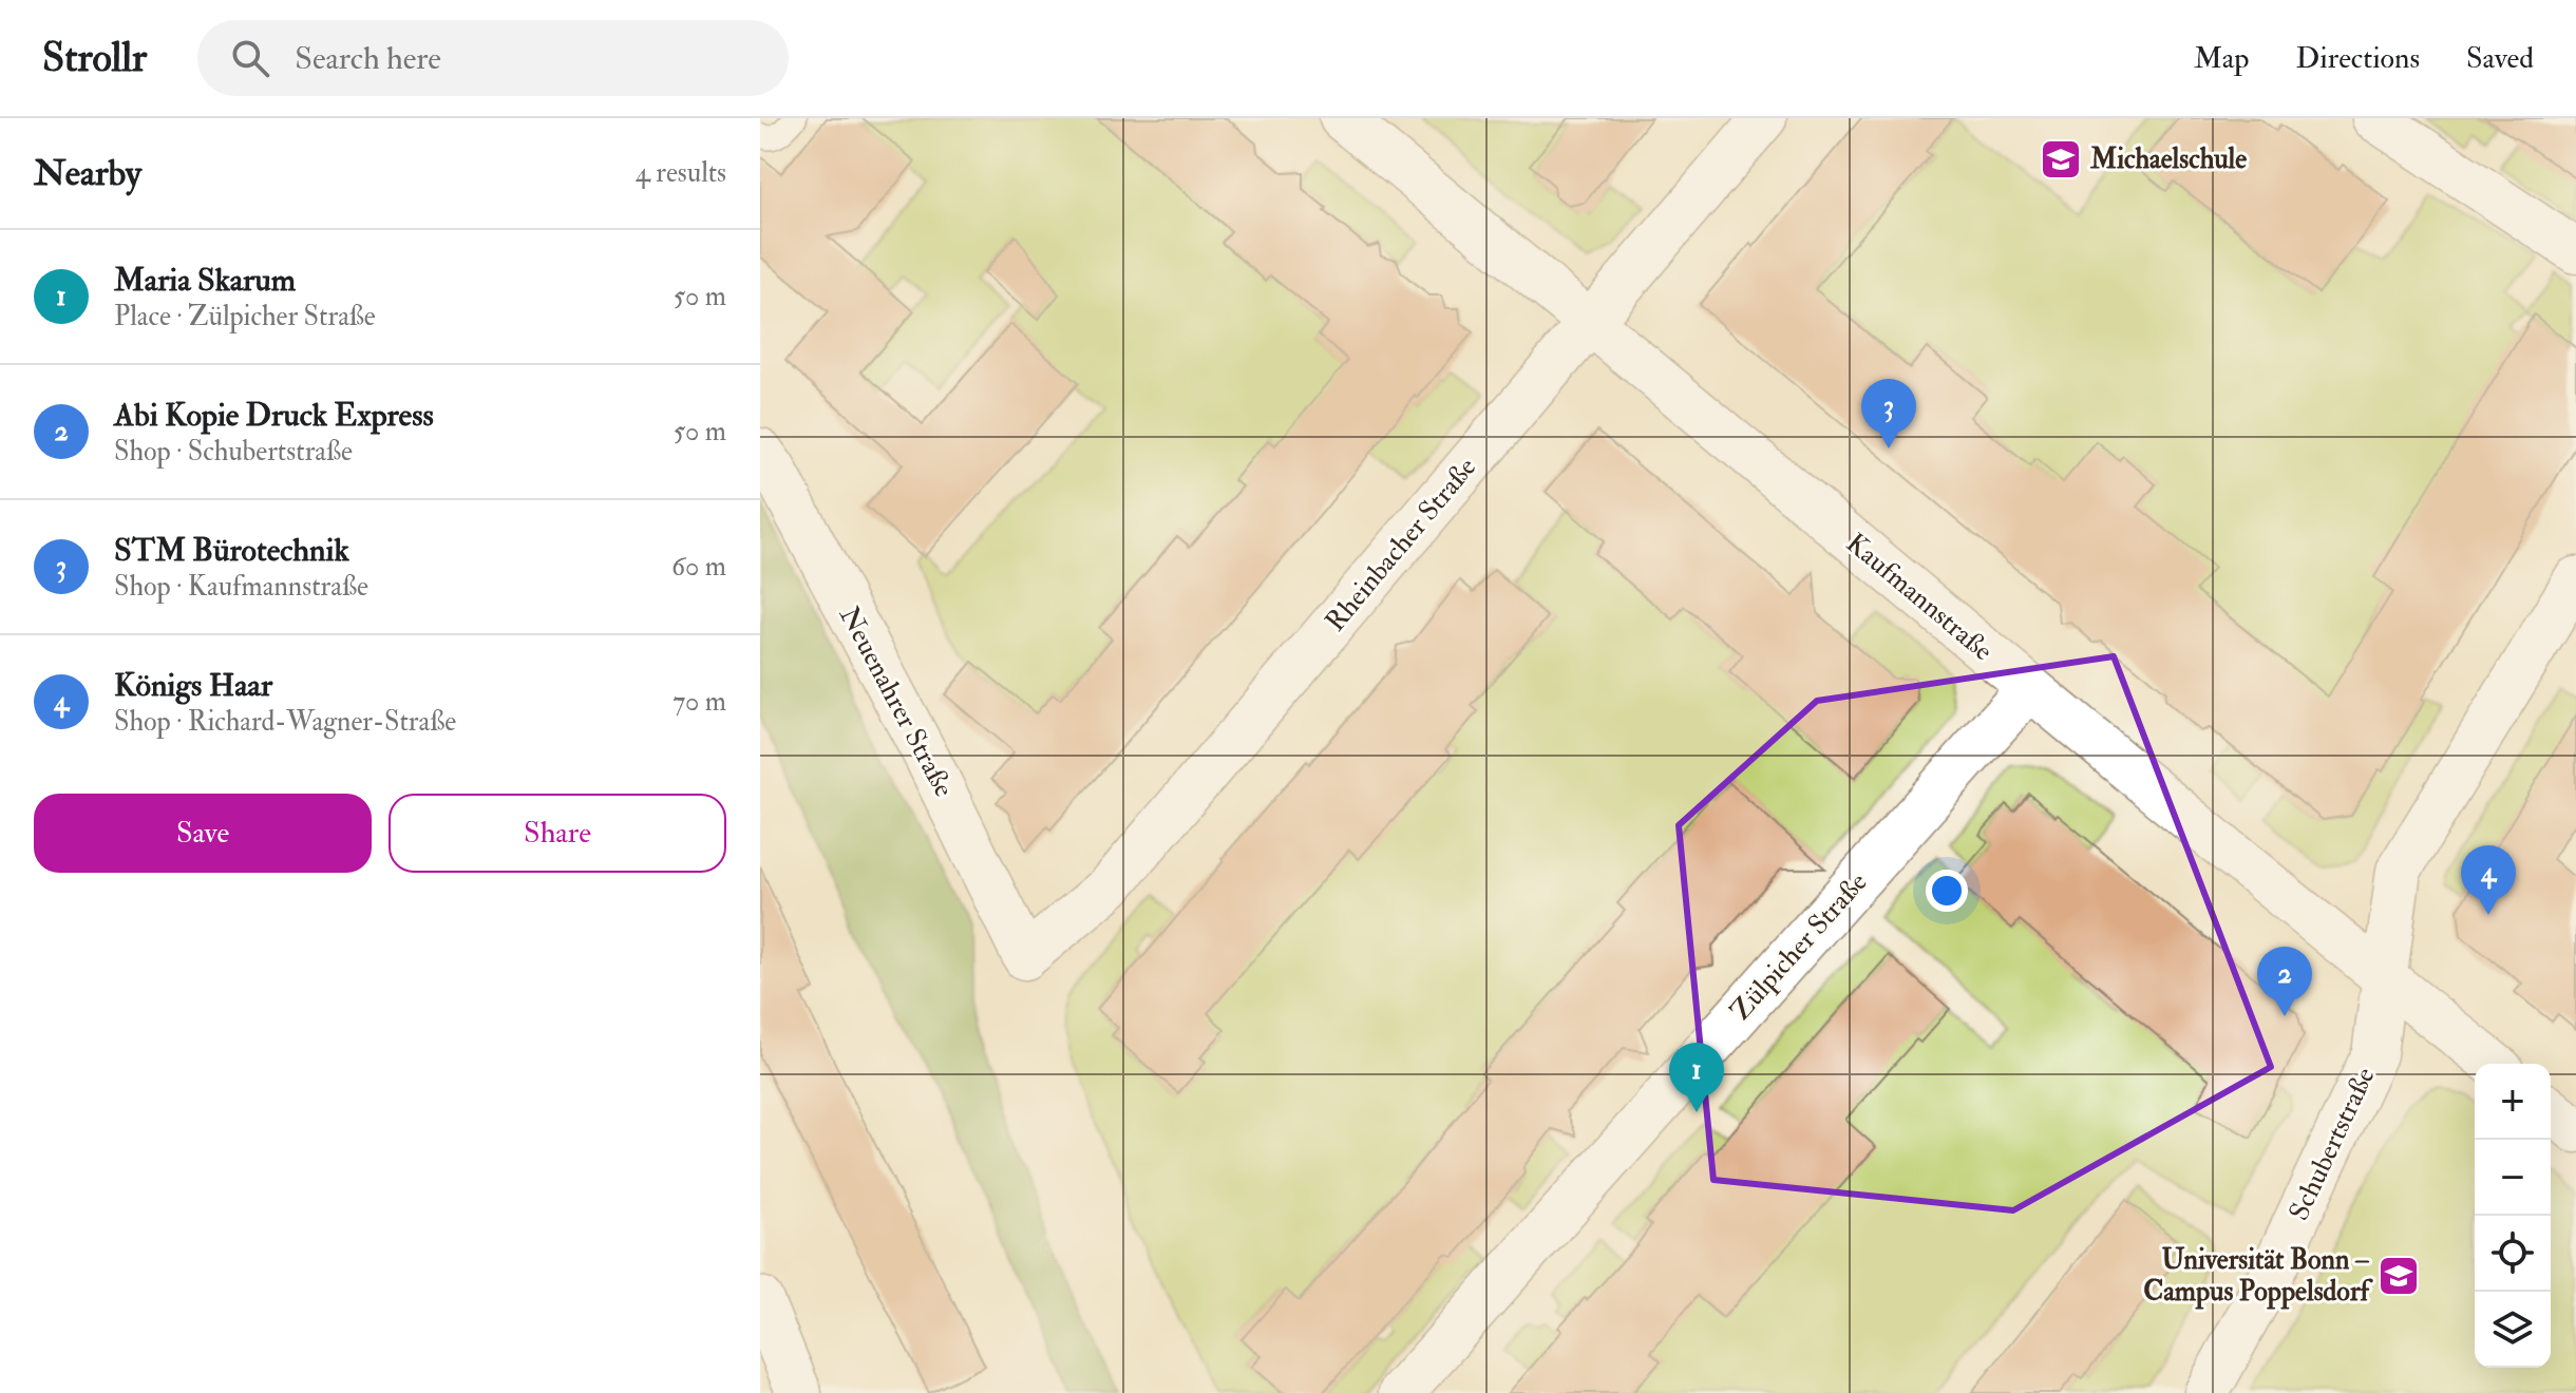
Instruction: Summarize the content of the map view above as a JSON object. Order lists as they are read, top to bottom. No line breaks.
{"streets":{"street":["Rheinbacher Straße","Kaufmannstraße","Neuenahrer Straße","Zülpicher Straße","Schubertstraße"]},"crossings":[["Rheinbacher Straße","Kaufmannstraße"],["Rheinbacher Straße","Neuenahrer Straße"],["Kaufmannstraße","Zülpicher Straße"],["Kaufmannstraße","Schubertstraße"]],"places":{"school or university":["Michaelschule","Universität Bonn – Campus Poppelsdorf"]},"page":{"header":"Strollr","search":"Search here","nav":["Map","Directions","Saved"],"heading":["Nearby","4 results"],"list":[{"mark":"1","name":"Maria Skarum","note":"Place · Zülpicher Straße","value":"50 m"},{"mark":"2","name":"Abi Kopie Druck Express","note":"Shop · Schubertstraße","value":"50 m"},{"mark":"3","name":"STM Bürotechnik","note":"Shop · Kaufmannstraße","value":"60 m"},{"mark":"4","name":"Königs Haar","note":"Shop · Richard-Wagner-Straße","value":"70 m"}],"pins":["3","4","2","1"],"buttons":["Save","Share"],"map_buttons":["+","−"]}}
